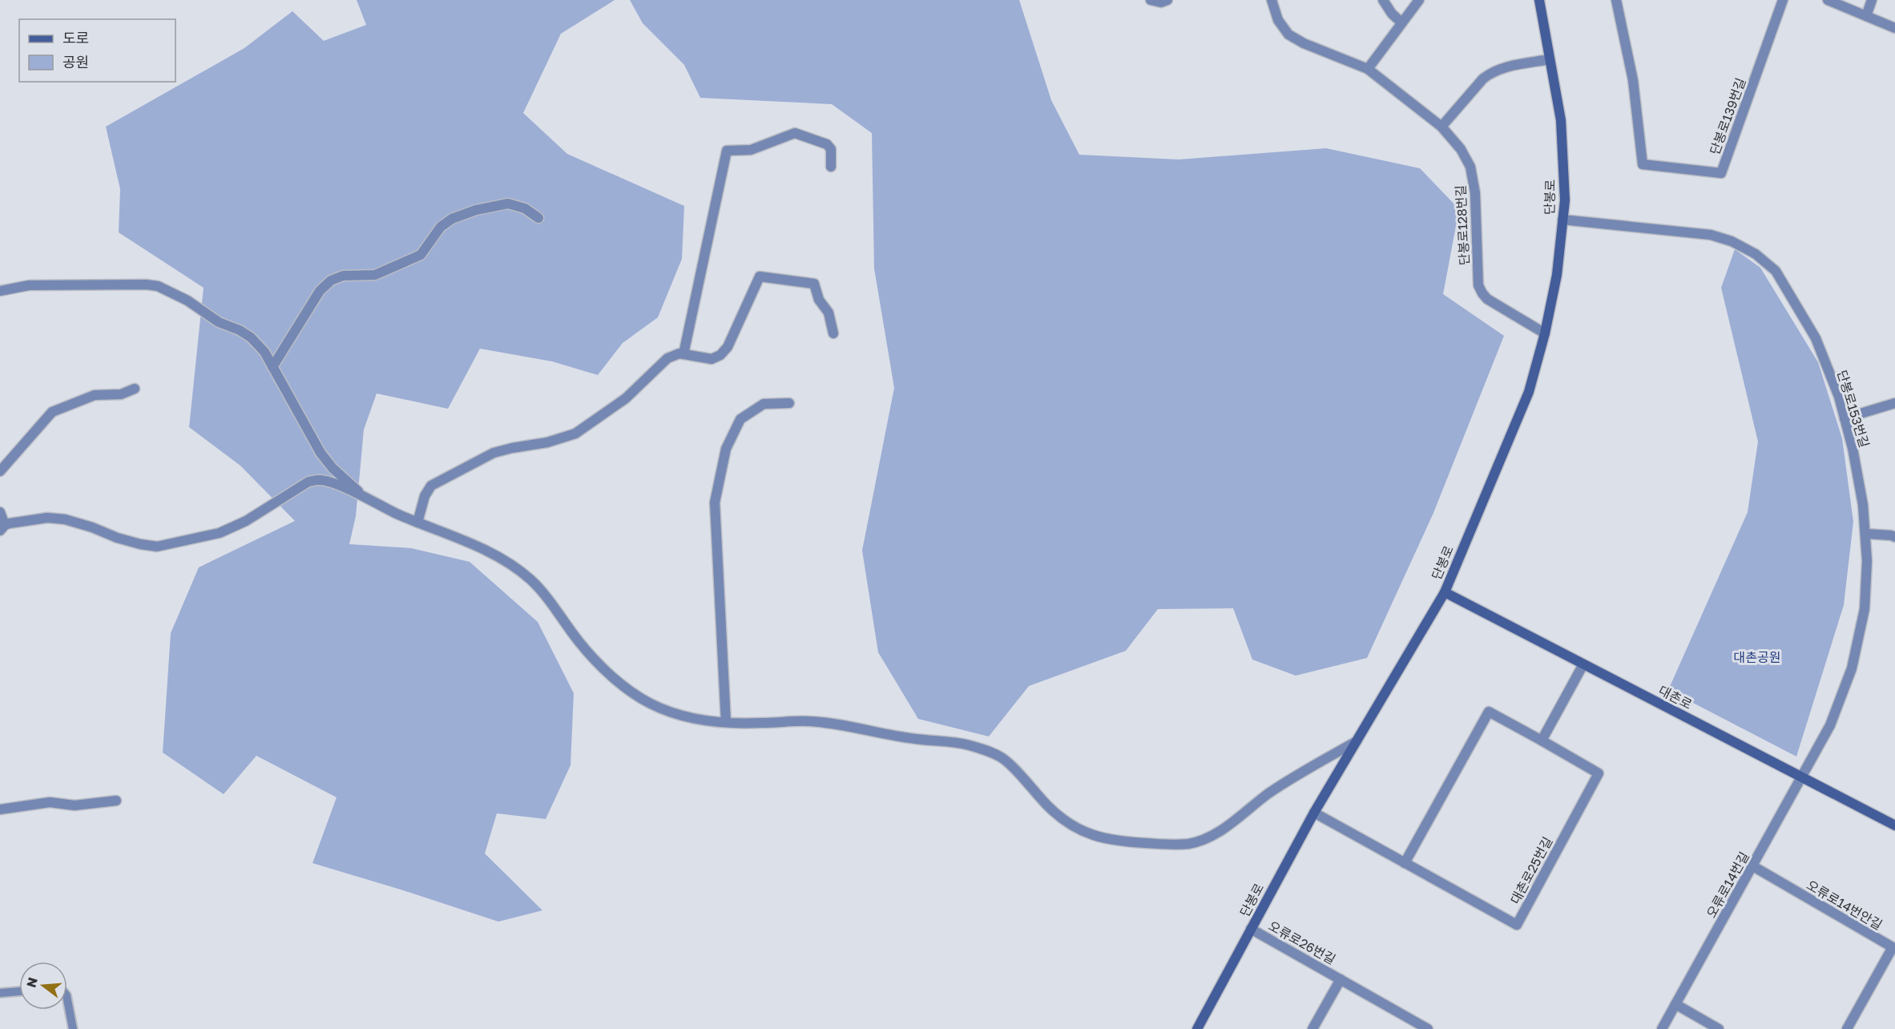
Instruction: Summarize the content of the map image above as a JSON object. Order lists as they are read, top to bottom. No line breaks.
{"streets":{"street":["단봉로139번길","단봉로","단봉로128번길","단봉로153번길","대촌로","대촌로25번길","오류로14번길","오류로14번안길","오류로26번길"]},"crossings":[["단봉로","단봉로128번길"],["단봉로","단봉로153번길"],["단봉로","대촌로"],["단봉로","대촌로25번길"],["단봉로","오류로26번길"],["단봉로153번길","대촌로"],["단봉로153번길","오류로14번길"],["대촌로","오류로14번길"],["오류로14번길","오류로14번안길"]],"parks":["대촌공원"],"legend":["도로","공원"],"north":"left"}
